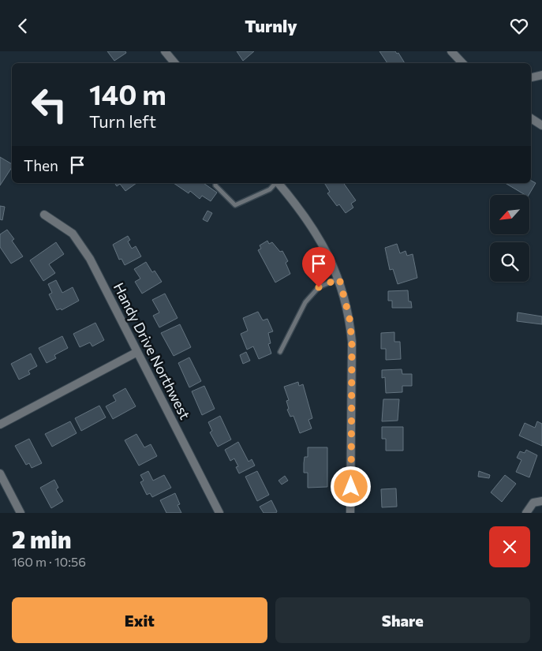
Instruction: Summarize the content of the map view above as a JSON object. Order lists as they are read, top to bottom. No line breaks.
{"streets":{"street":["Handy Drive Northwest"]},"north":"bottom left","page":{"header":"Turnly","turn":["140 m","Turn left"],"then":"Then","heading":["2 min","160 m · 10:56"],"buttons":["Exit","Share"]}}
